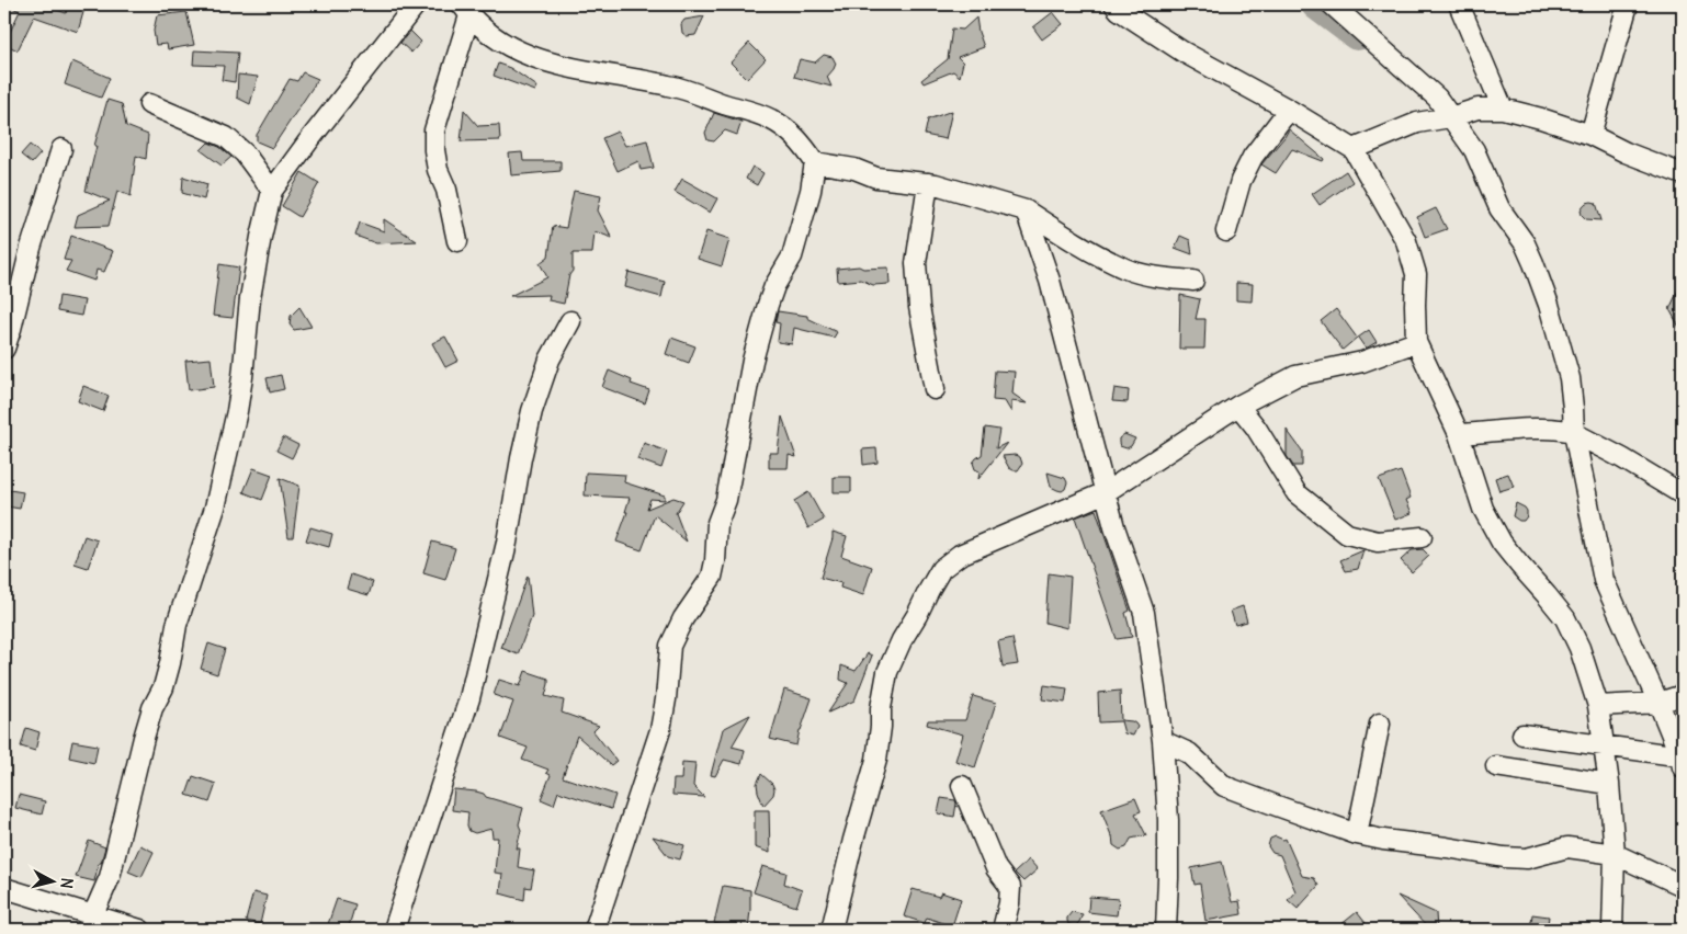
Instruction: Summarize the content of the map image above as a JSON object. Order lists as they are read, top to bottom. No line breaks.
{"north":"right"}
